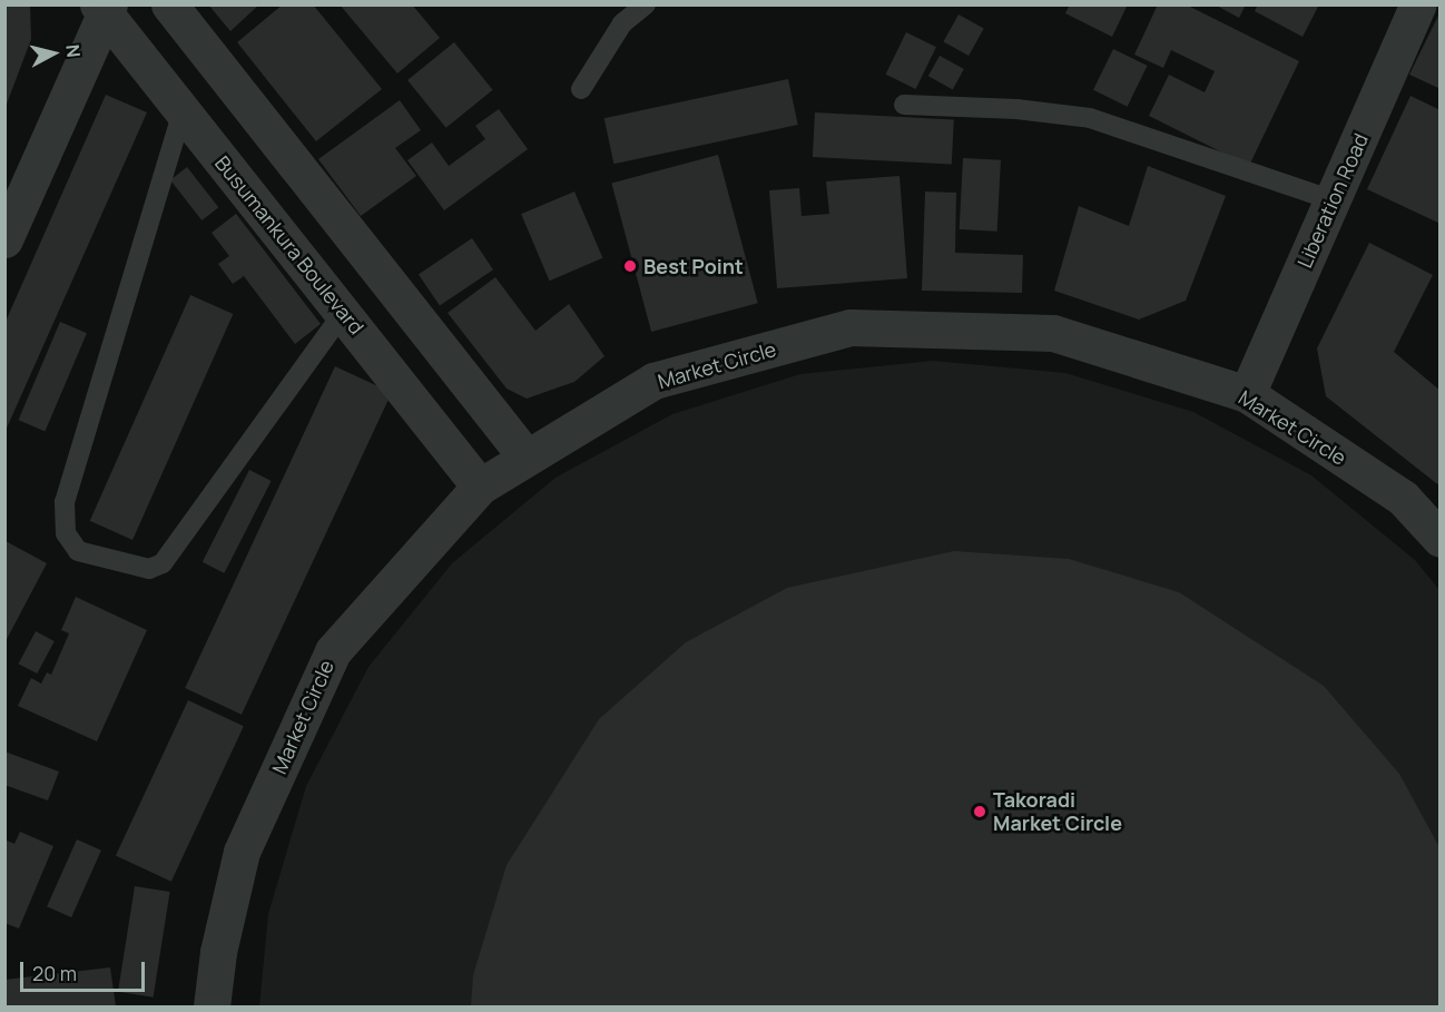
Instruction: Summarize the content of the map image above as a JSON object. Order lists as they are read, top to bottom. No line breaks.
{"streets":{"street":["Liberation Road","Busumankura Boulevard","Market Circle"]},"crossings":[["Liberation Road","Market Circle"],["Busumankura Boulevard","Market Circle"]],"places":["Best Point","Takoradi Market Circle"],"scale_bar":"20 m","north":"right"}
